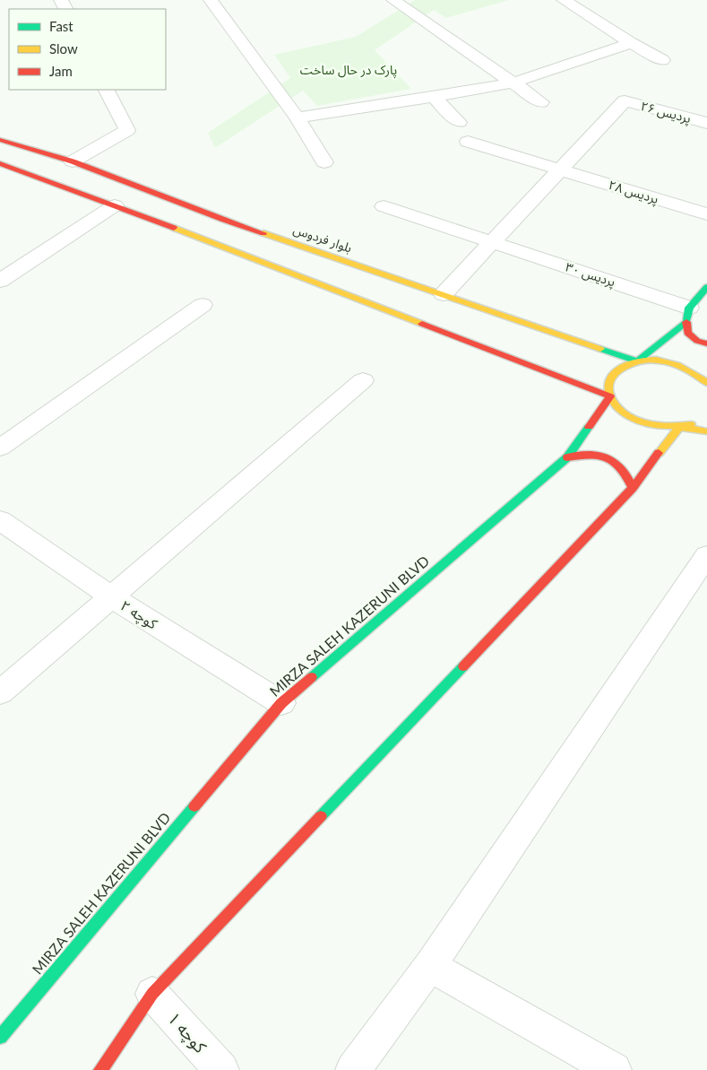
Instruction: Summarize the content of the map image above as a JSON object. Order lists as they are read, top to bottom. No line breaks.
{"streets":{"main road":["بلوار فردوس","MIRZA SALEH KAZERUNI BLVD"],"street":["پردیس ۲۶","پردیس ۲۸","پردیس ۳۰","کوچه ۲","کوچه ۱"]},"crossings":[["پردیس ۲۶","پردیس ۲۸"],["کوچه ۲","MIRZA SALEH KAZERUNI BLVD"]],"parks":["پارک در حال ساخت"],"legend":["Fast","Slow","Jam"]}
